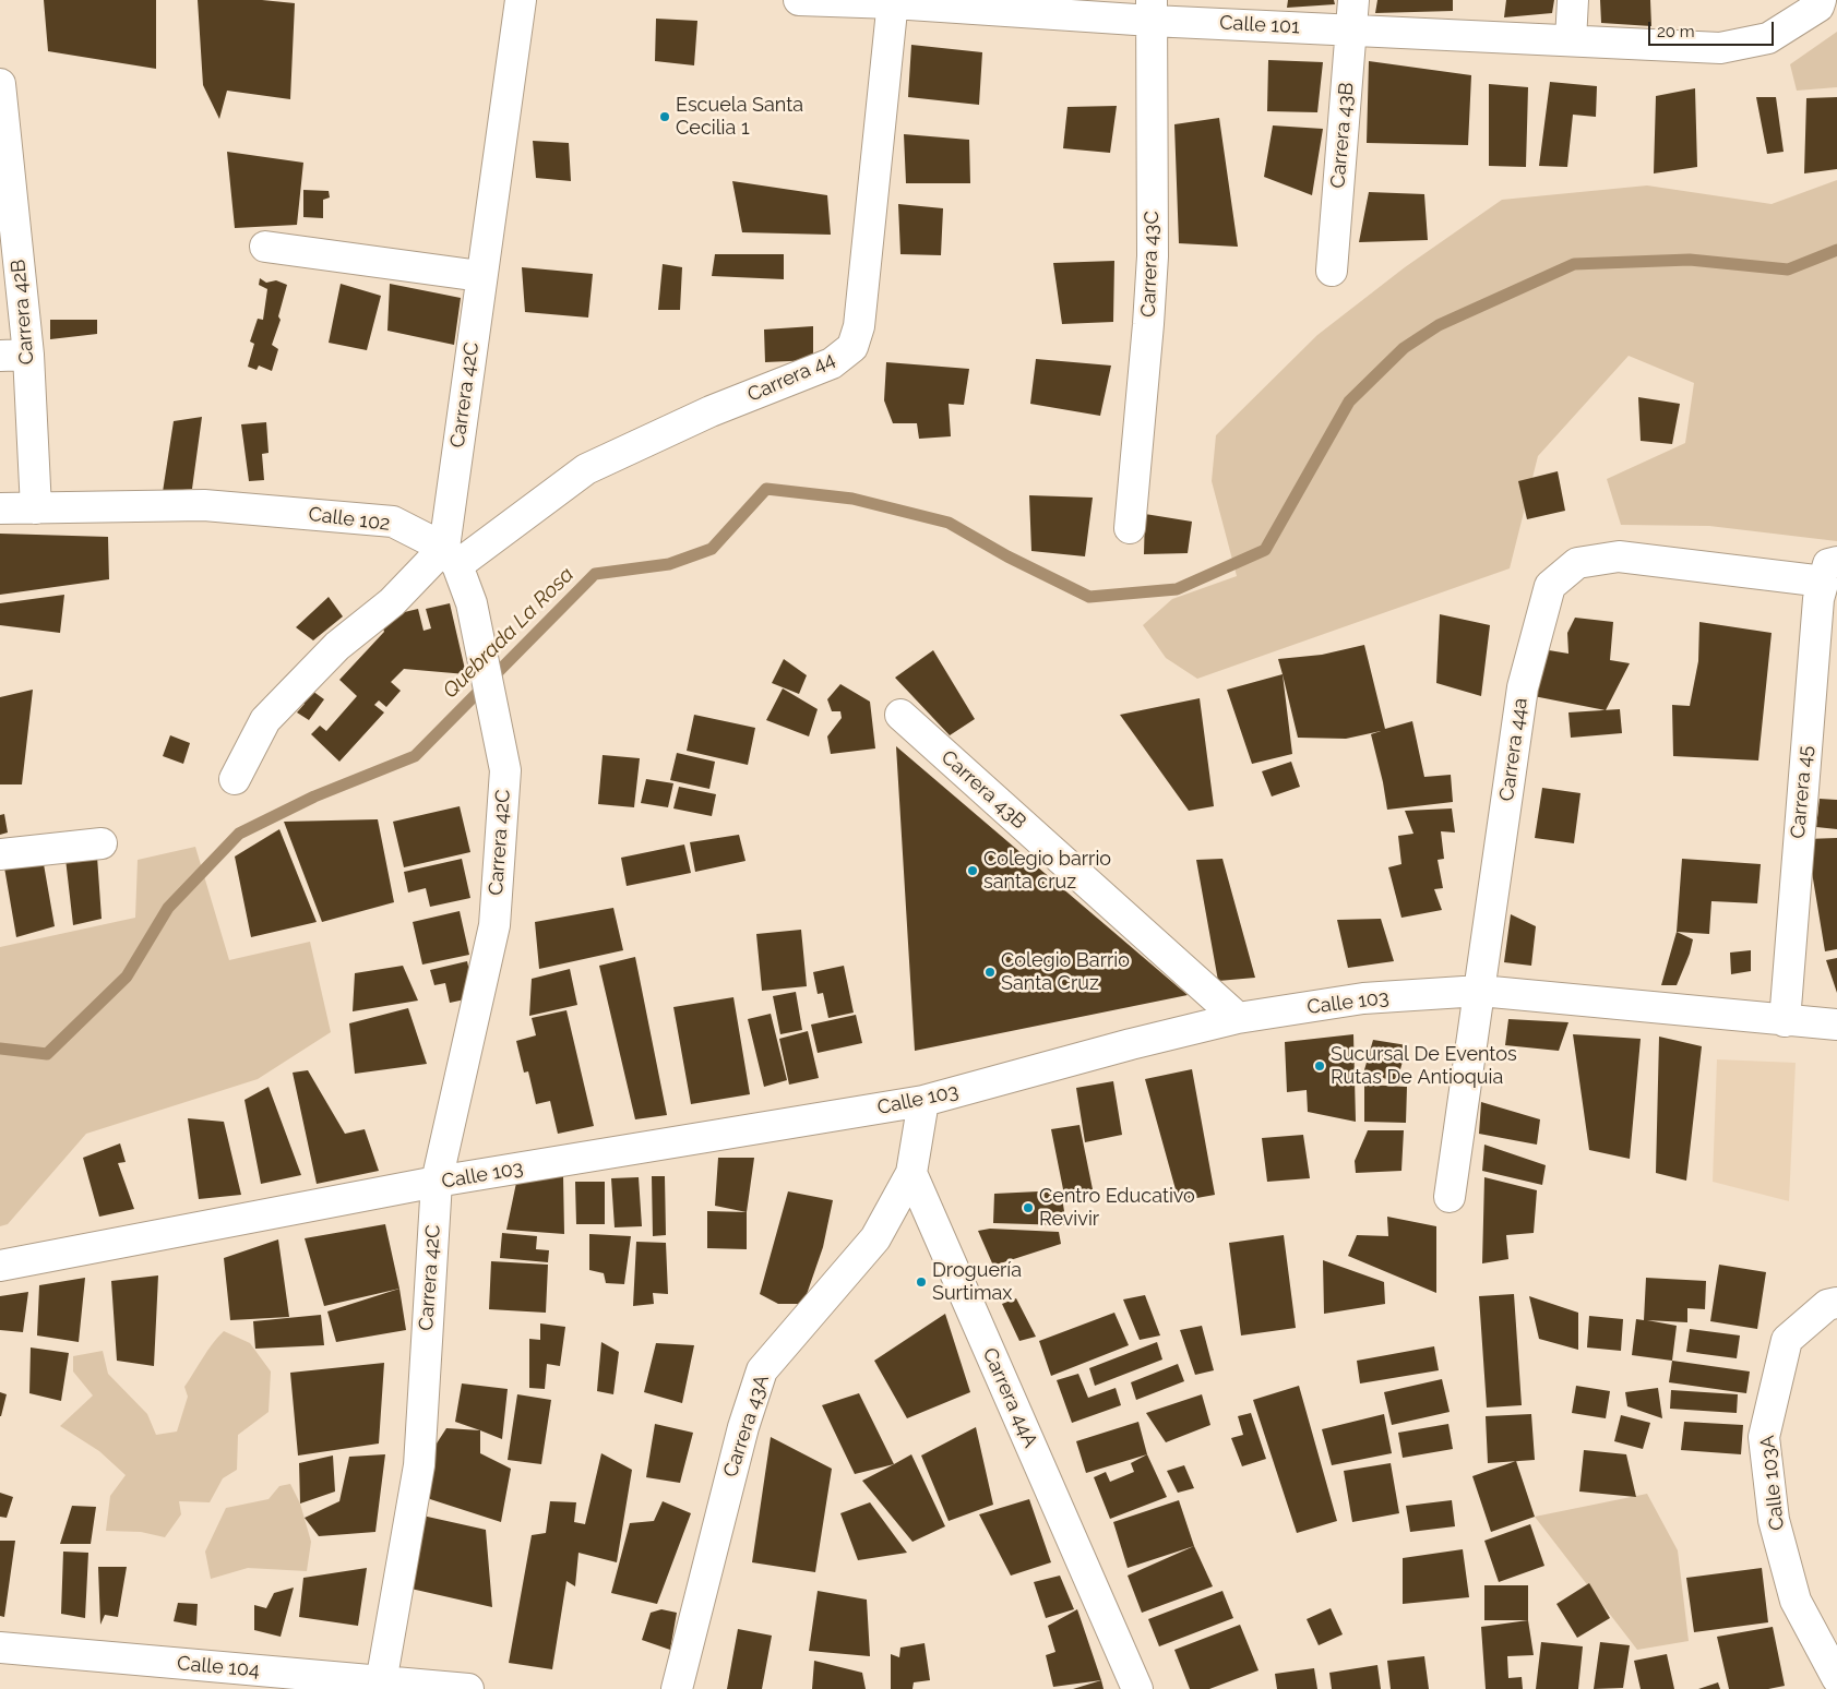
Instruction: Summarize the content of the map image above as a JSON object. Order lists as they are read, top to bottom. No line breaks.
{"streets":{"street":["Calle 101","Carrera 43B","Carrera 43C","Carrera 42B","Carrera 44","Carrera 42C","Calle 102","Carrera 44a","Carrera 45","Calle 103","Carrera 44A","Carrera 43A","Calle 103A","Calle 104"]},"crossings":[["Calle 101","Carrera 43B"],["Calle 101","Carrera 43C"],["Calle 101","Carrera 44"],["Carrera 43B","Calle 103"],["Carrera 42B","Calle 102"],["Carrera 44","Carrera 42C"],["Carrera 44","Calle 102"],["Carrera 42C","Calle 102"],["Carrera 42C","Calle 103"],["Carrera 42C","Calle 104"],["Carrera 44a","Carrera 45"],["Carrera 44a","Calle 103"],["Carrera 45","Calle 103"],["Carrera 44A","Carrera 43A"]],"water":["Quebrada La Rosa"],"places":["Escuela Santa Cecilia 1","Colegio barrio santa cruz","Colegio Barrio Santa Cruz","Sucursal De Eventos Rutas De Antioquia","Centro Educativo Revivir","Droguería Surtimax"],"scale_bar":"20 m"}
